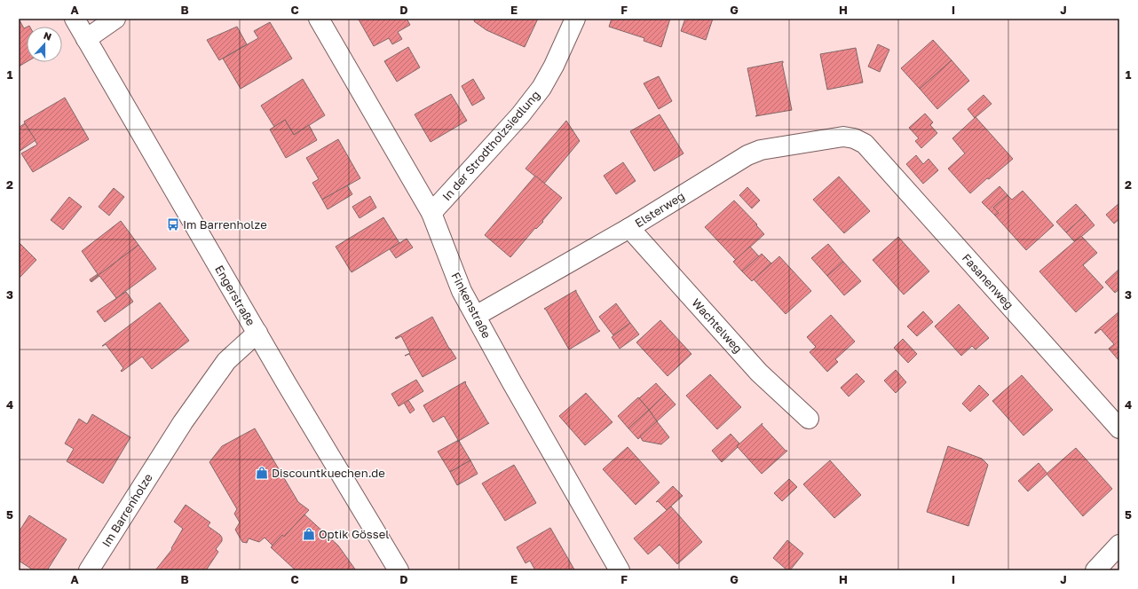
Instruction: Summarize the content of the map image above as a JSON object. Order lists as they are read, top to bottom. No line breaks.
{"streets":{"street":["In der Strodtholzsiedlung","Elsterweg","Fasanenweg","Engerstraße","Finkenstraße","Wachtelweg","Im Barrenholze"]},"crossings":[["In der Strodtholzsiedlung","Finkenstraße"],["Elsterweg","Fasanenweg"],["Elsterweg","Finkenstraße"],["Elsterweg","Wachtelweg"],["Engerstraße","Im Barrenholze"]],"places":{"bus stop":["Im Barrenholze"],"shop":["Discountkuechen.de","Optik Gössel"]},"north":"top","grid":{"columns":["A","B","C","D","E","F","G","H","I","J"],"rows":["1","2","3","4","5"]}}
